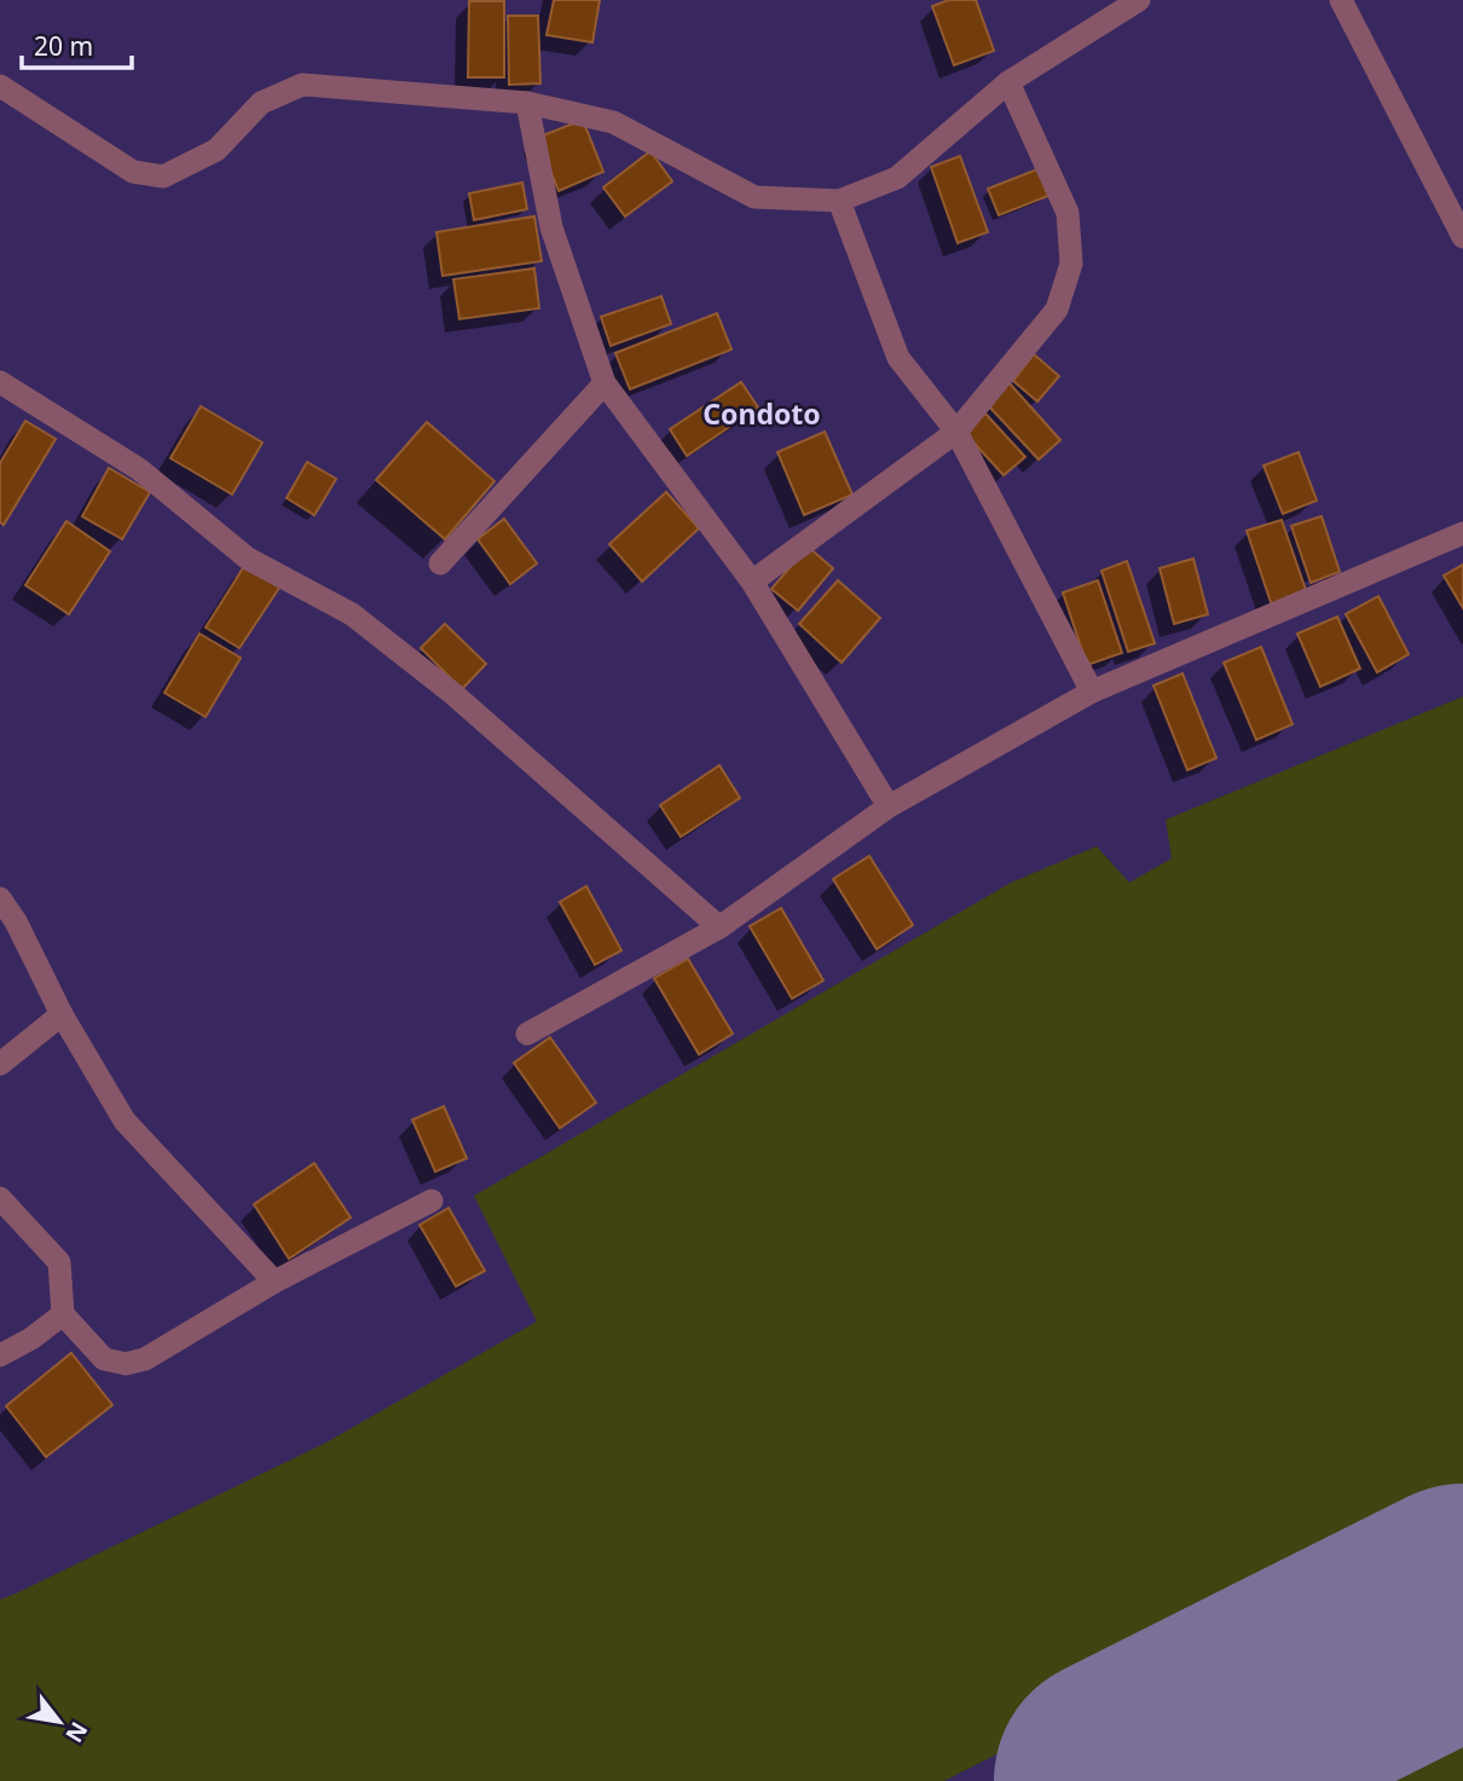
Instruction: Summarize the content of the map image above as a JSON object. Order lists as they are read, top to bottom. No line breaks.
{"districts":["Condoto"],"scale_bar":"20 m","north":"bottom right"}
